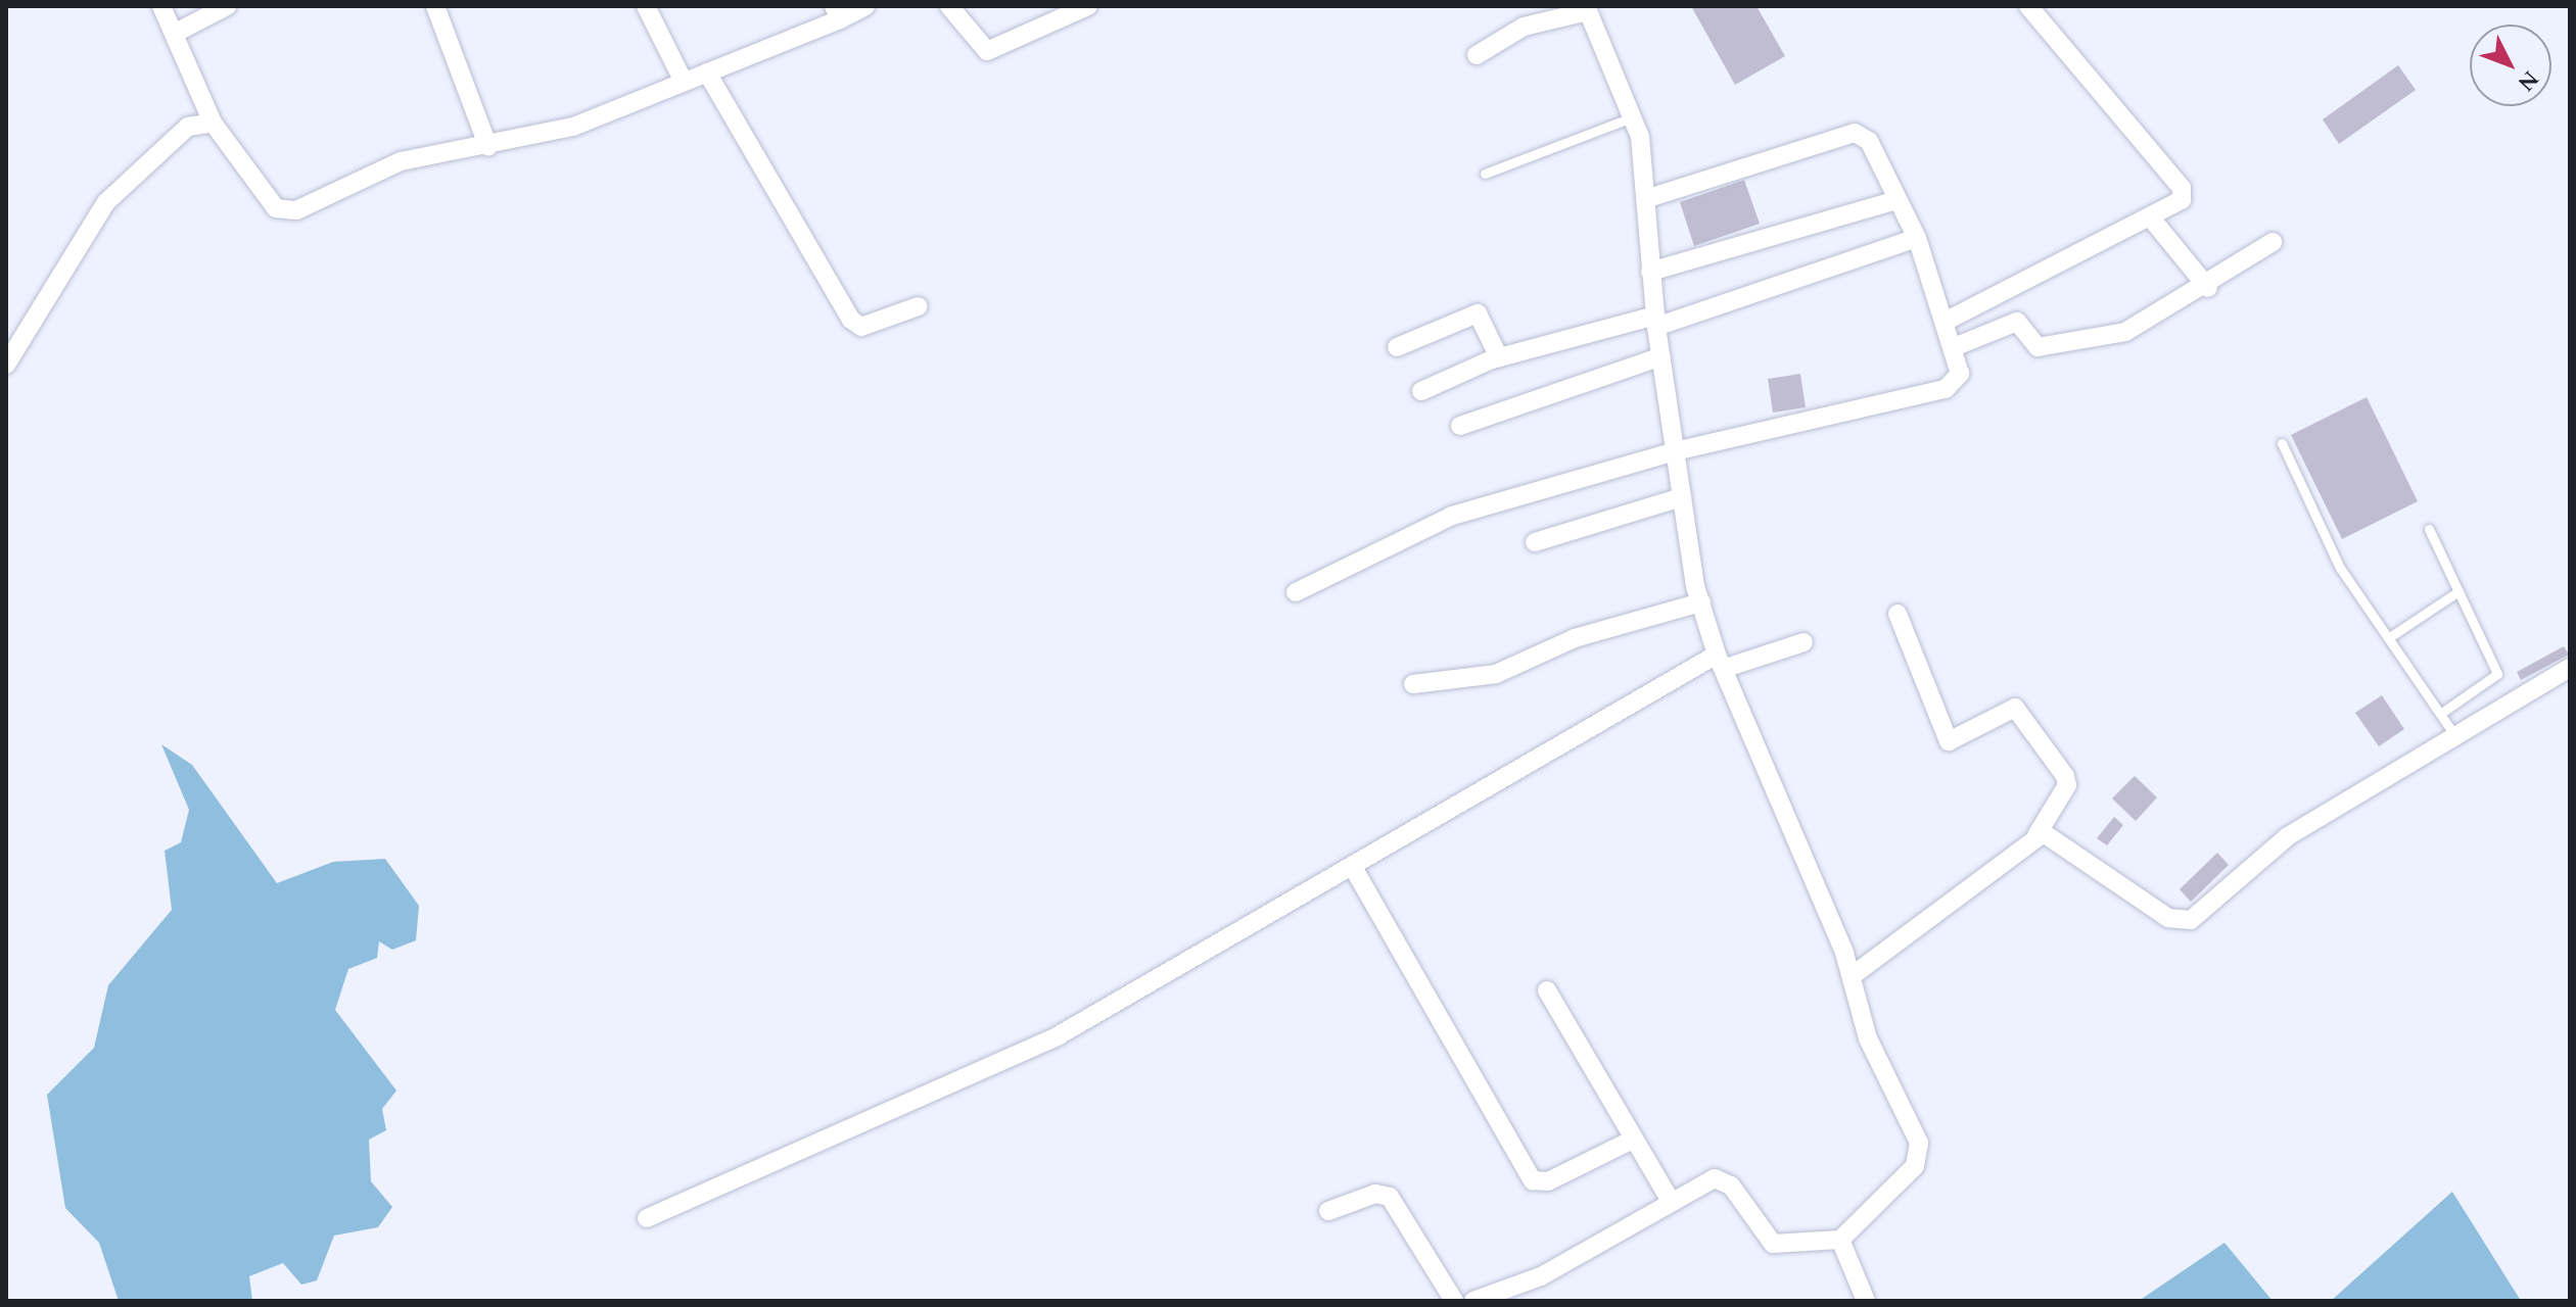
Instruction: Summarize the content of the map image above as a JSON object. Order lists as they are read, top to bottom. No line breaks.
{"north":"bottom right"}
